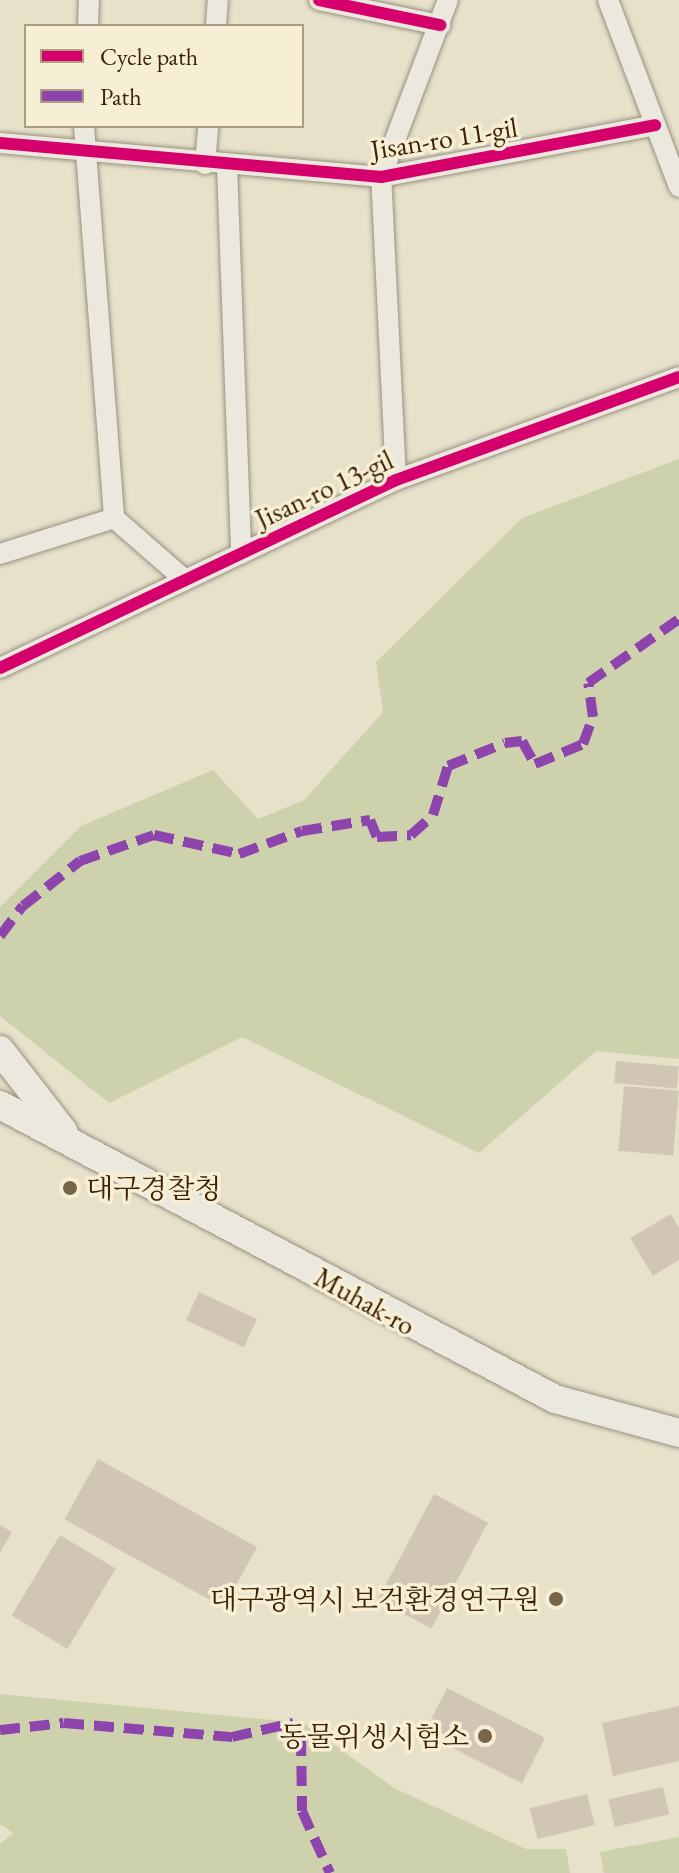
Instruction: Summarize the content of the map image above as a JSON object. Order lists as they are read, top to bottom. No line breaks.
{"streets":{"main road":["Muhak-ro"],"street":["Jisan-ro 11-gil","Jisan-ro 13-gil"]},"crossings":[["Jisan-ro 11-gil","Jisan-ro 13-gil"]],"places":["대구경찰청","대구광역시 보건환경연구원","동물위생시험소"],"legend":["Cycle path","Path"]}
